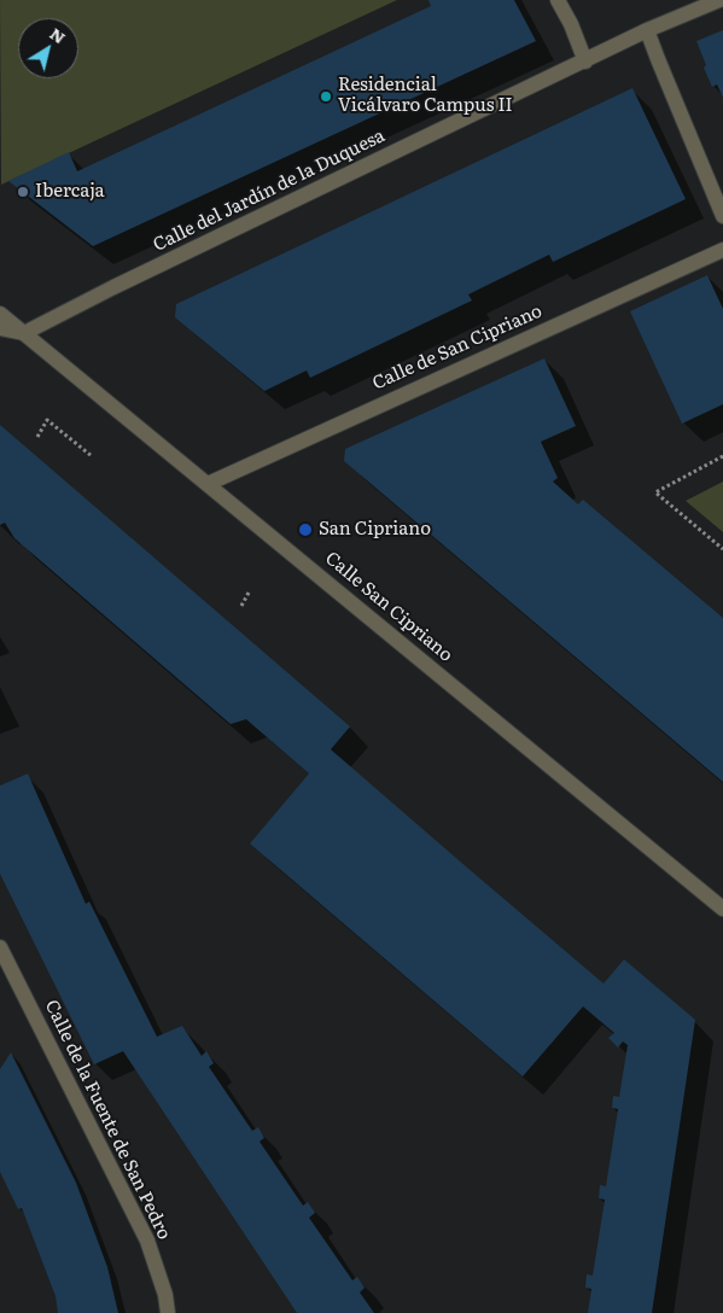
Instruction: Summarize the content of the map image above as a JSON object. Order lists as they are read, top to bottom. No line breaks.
{"streets":{"street":["Calle del Jardín de la Duquesa","Calle de San Cipriano","Calle San Cipriano","Calle de la Fuente de San Pedro"]},"crossings":[["Calle del Jardín de la Duquesa","Calle San Cipriano"],["Calle de San Cipriano","Calle San Cipriano"]],"places":["Residencial Vicálvaro Campus II","Ibercaja","San Cipriano"],"north":"top right"}
